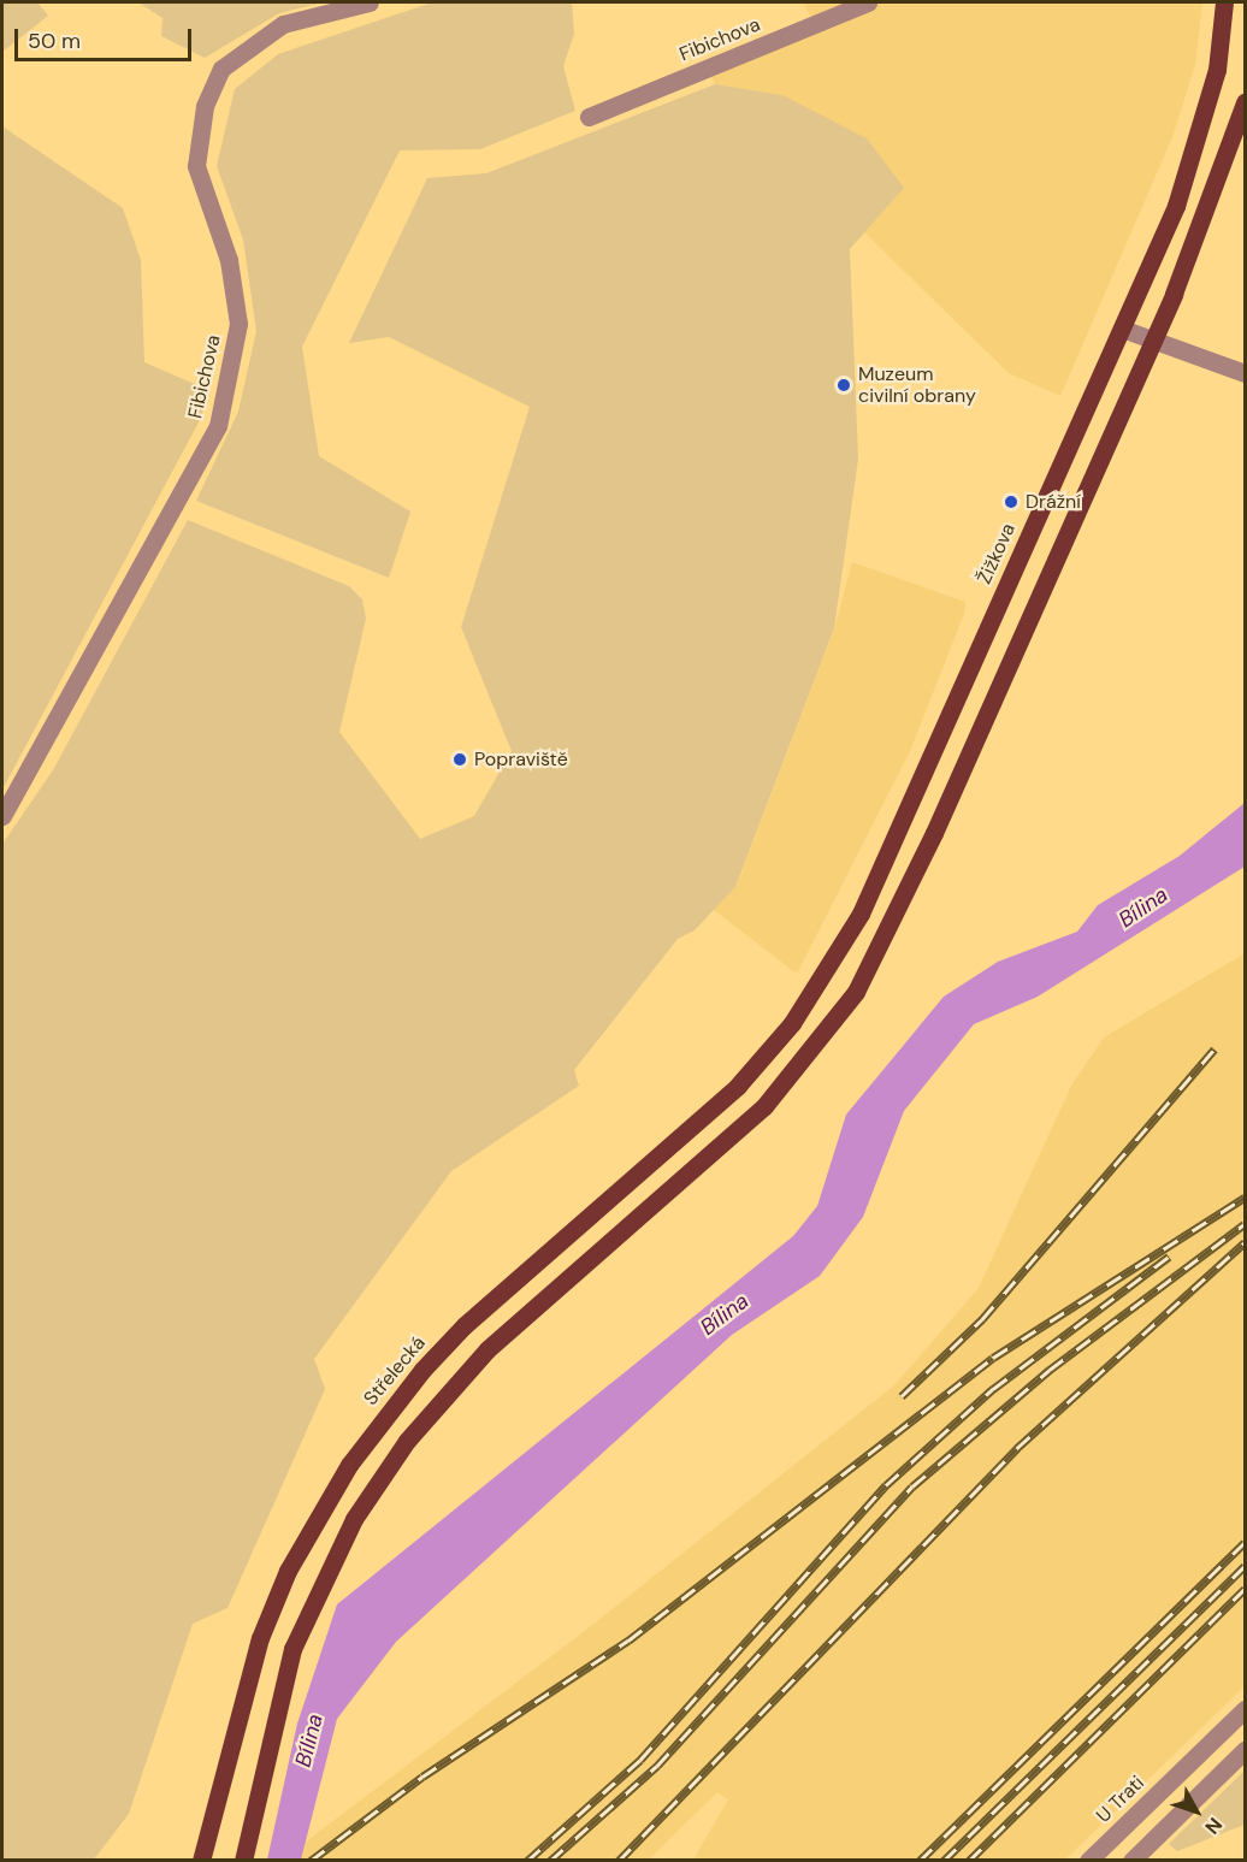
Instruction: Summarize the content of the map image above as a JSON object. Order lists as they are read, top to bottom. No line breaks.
{"streets":{"main road":["Žižkova","Střelecká"],"street":["Fibichova","U Trati"]},"crossings":[["Žižkova","Střelecká"]],"water":["Bílina"],"places":["Muzeum civilní obrany","Drážní","Popraviště"],"scale_bar":"50 m","north":"bottom right"}
